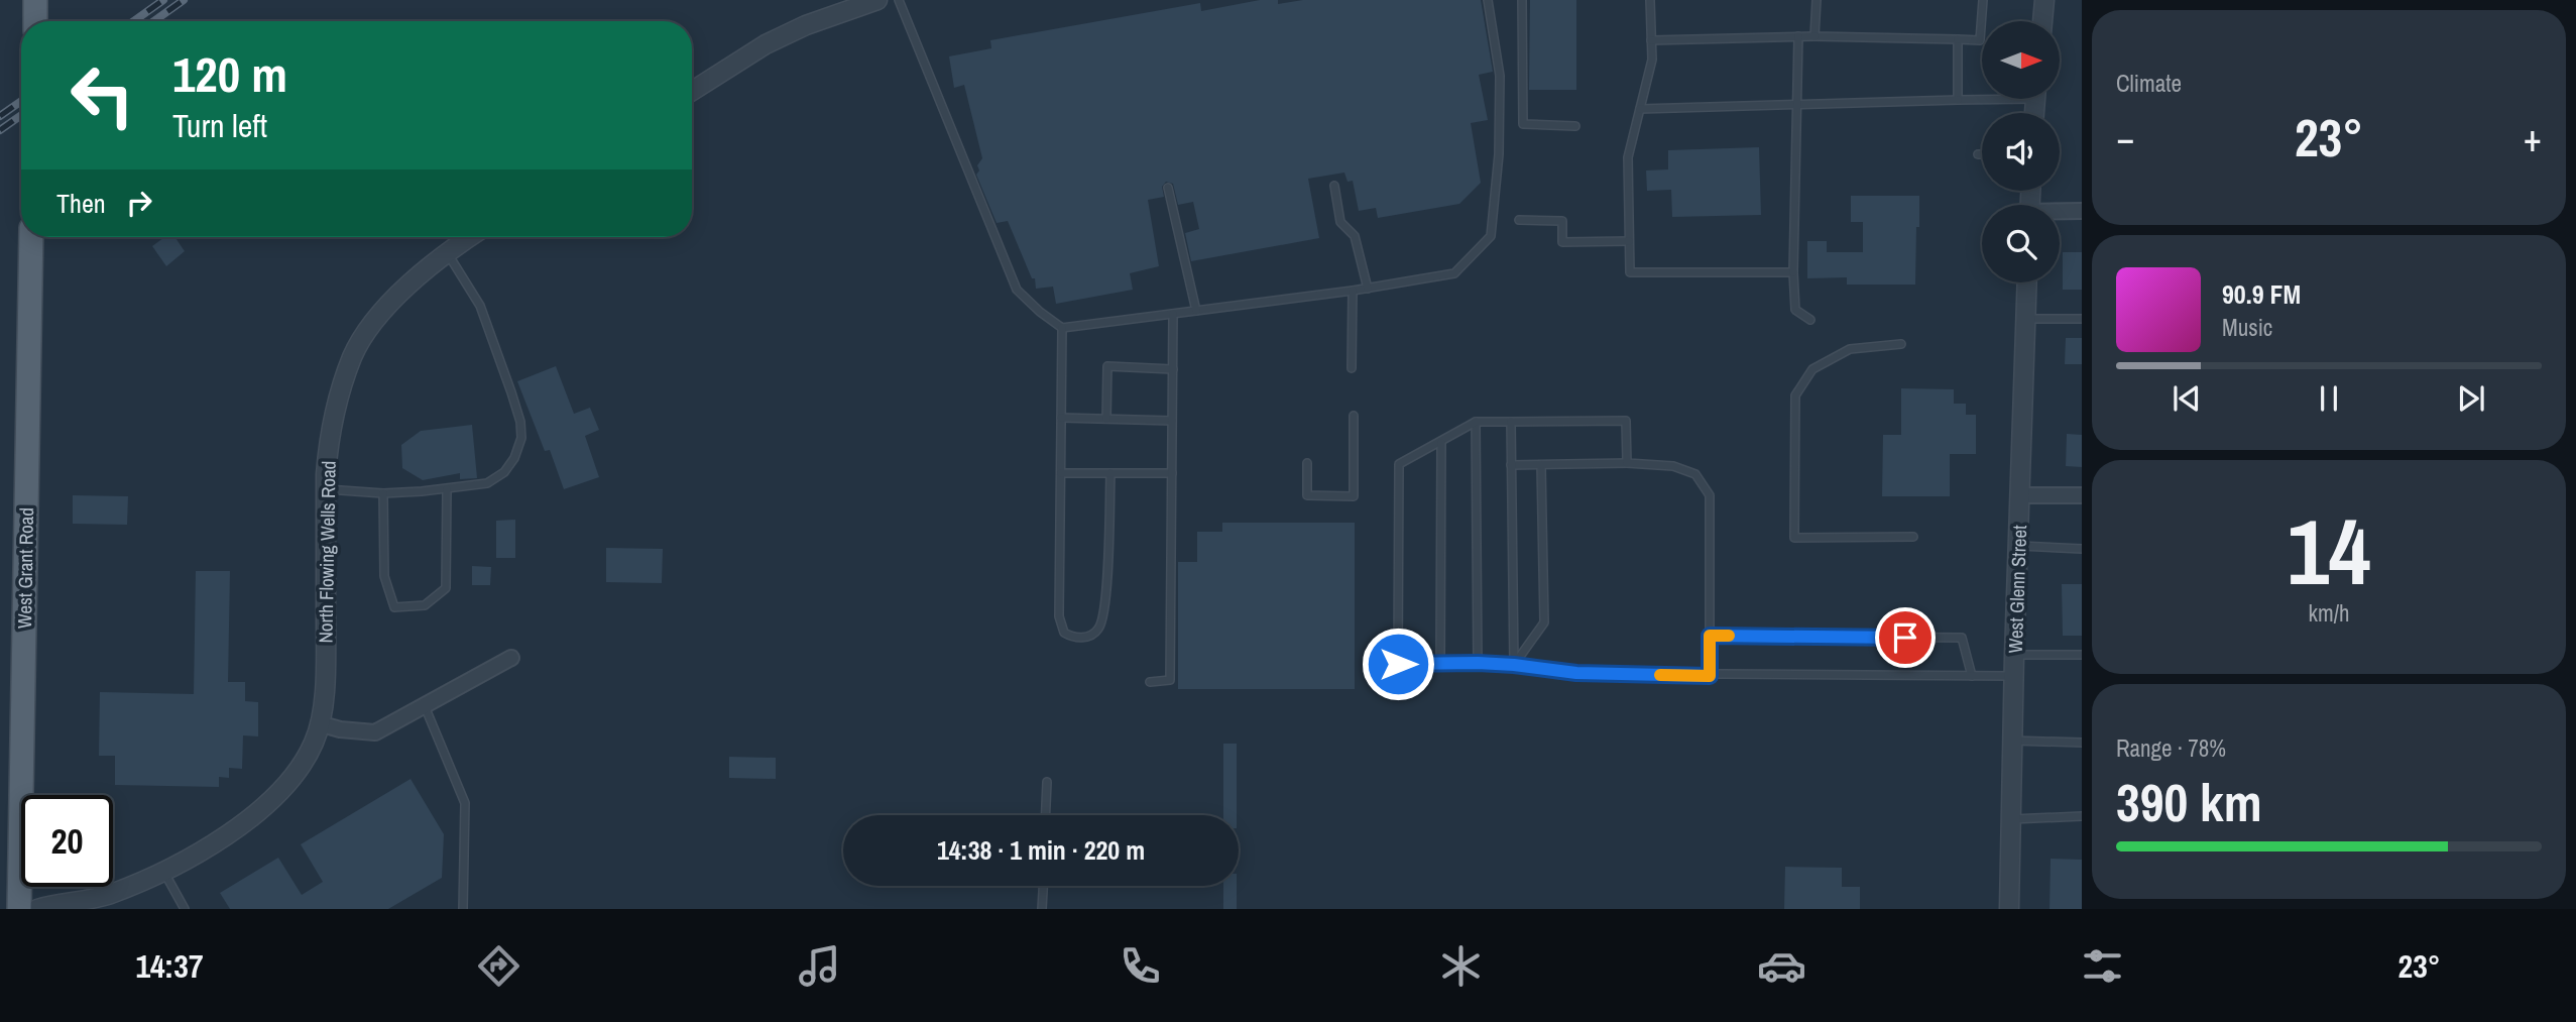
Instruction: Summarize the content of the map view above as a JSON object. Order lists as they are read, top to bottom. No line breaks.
{"streets":{"main road":["West Grant Road"],"street":["North Flowing Wells Road","West Glenn Street"]},"north":"right","page":{"tile":["Climate",["14","km/h"],["Range · 78%","390 km"]],"turn":["120 m","Turn left"],"heat":["−","23°","+"],"then":"Then","song":["90.9 FM","Music"],"limit":"20","trip":"14:38 · 1 min · 220 m","tabs":["14:37","23°"]}}
